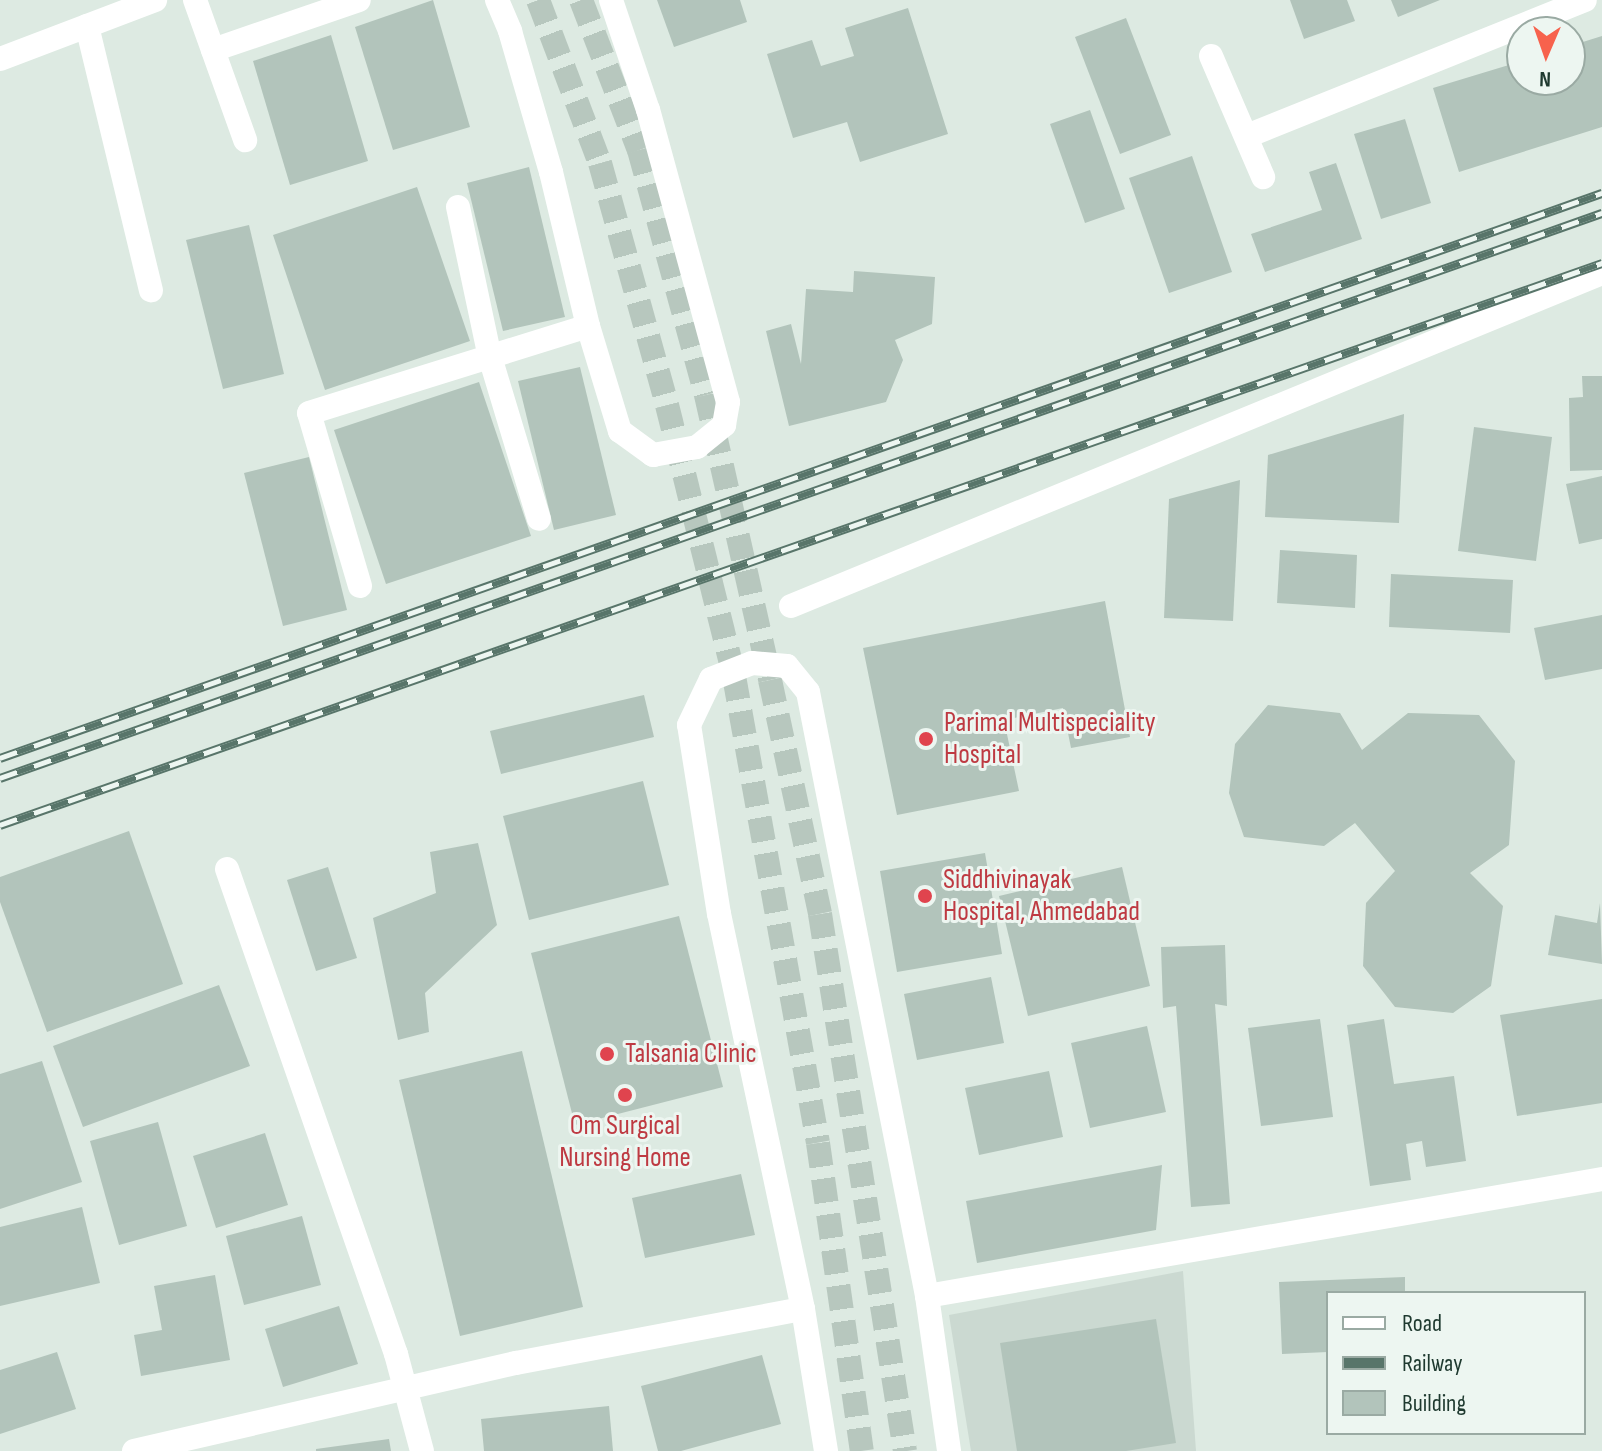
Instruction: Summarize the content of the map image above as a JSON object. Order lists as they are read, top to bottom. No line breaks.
{"places":["Parimal Multispeciality Hospital","Siddhivinayak Hospital, Ahmedabad","Talsania Clinic","Om Surgical Nursing Home"],"legend":["Road","Railway","Building"],"north":"bottom"}
